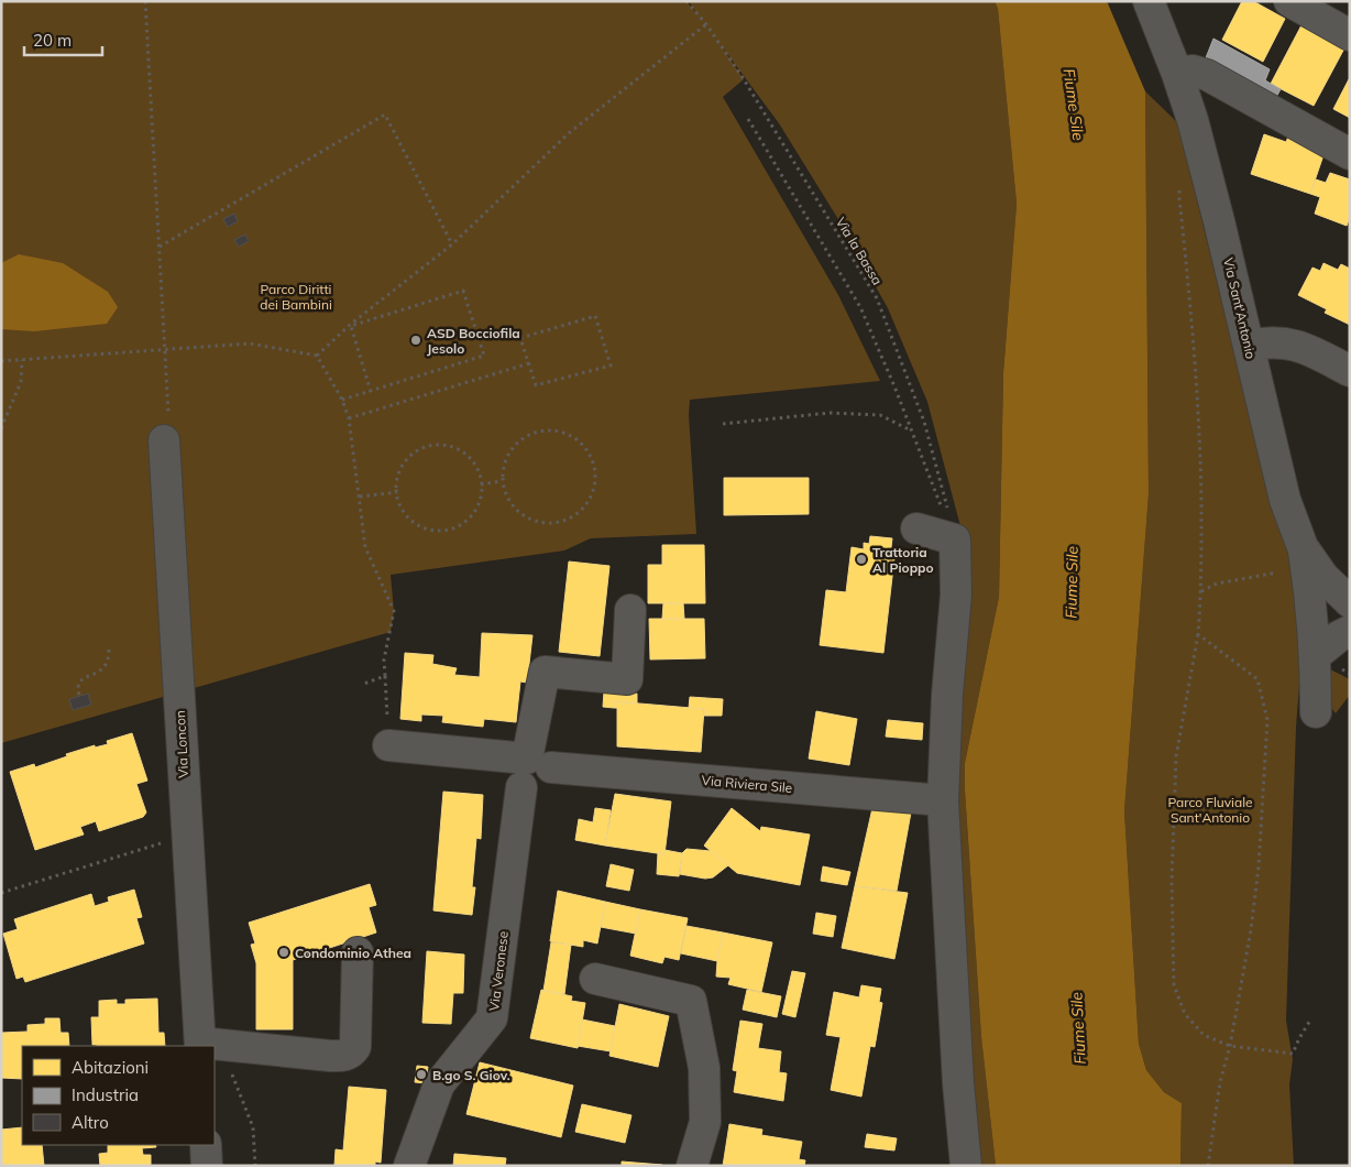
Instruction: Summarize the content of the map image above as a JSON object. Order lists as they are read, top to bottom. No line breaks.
{"streets":{"street":["Via Sant'Antonio","Via Loncon","Via Riviera Sile","Via Veronese"],"path":["Via la Bassa"]},"water":["Fiume Sile"],"parks":["Parco Diritti dei Bambini","Parco Fluviale Sant'Antonio"],"places":["ASD Bocciofila Jesolo","Trattoria Al Pioppo","Condominio Athea","B.go S. Giov."],"legend":["Abitazioni","Industria","Altro"],"scale_bar":"20 m"}
